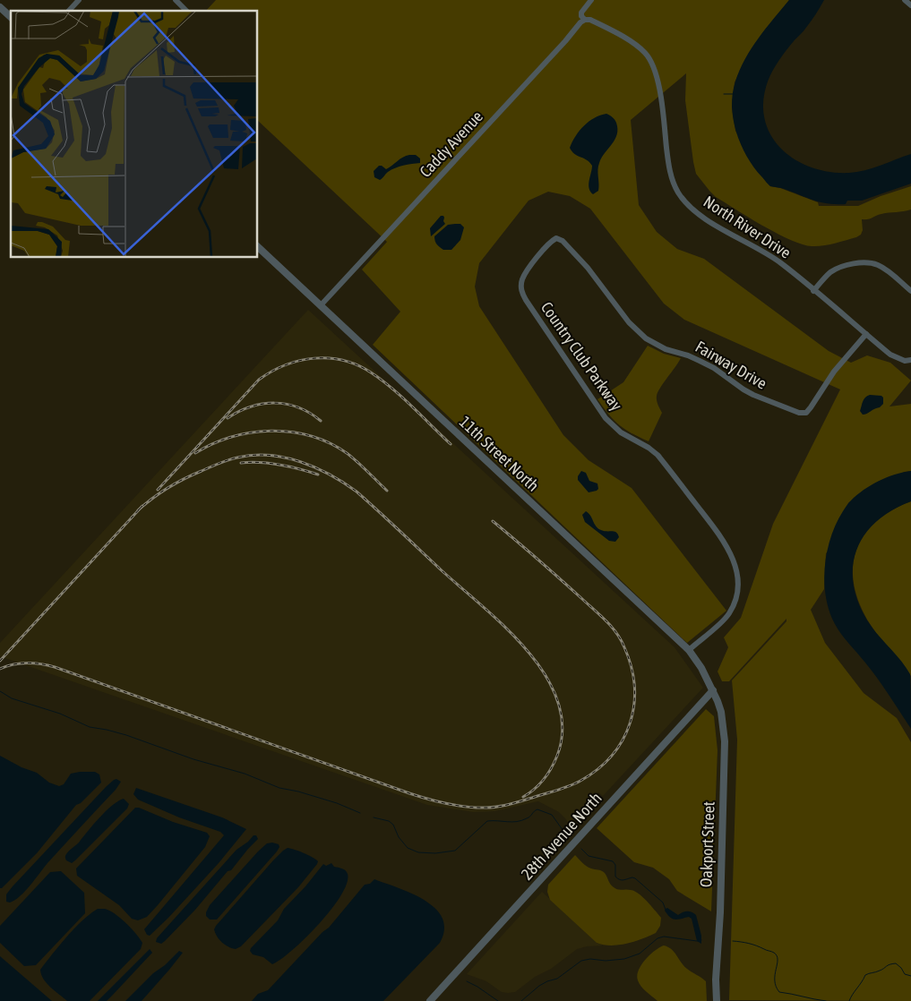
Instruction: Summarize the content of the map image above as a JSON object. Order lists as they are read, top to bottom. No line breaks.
{"streets":{"street":["Caddy Avenue","North River Drive","Country Club Parkway","Fairway Drive","11th Street North","28th Avenue North","Oakport Street"]},"crossings":[["Caddy Avenue","North River Drive"],["Caddy Avenue","11th Street North"],["North River Drive","Fairway Drive"],["Country Club Parkway","Fairway Drive"],["Country Club Parkway","11th Street North"],["11th Street North","28th Avenue North"],["11th Street North","Oakport Street"],["28th Avenue North","Oakport Street"]]}
